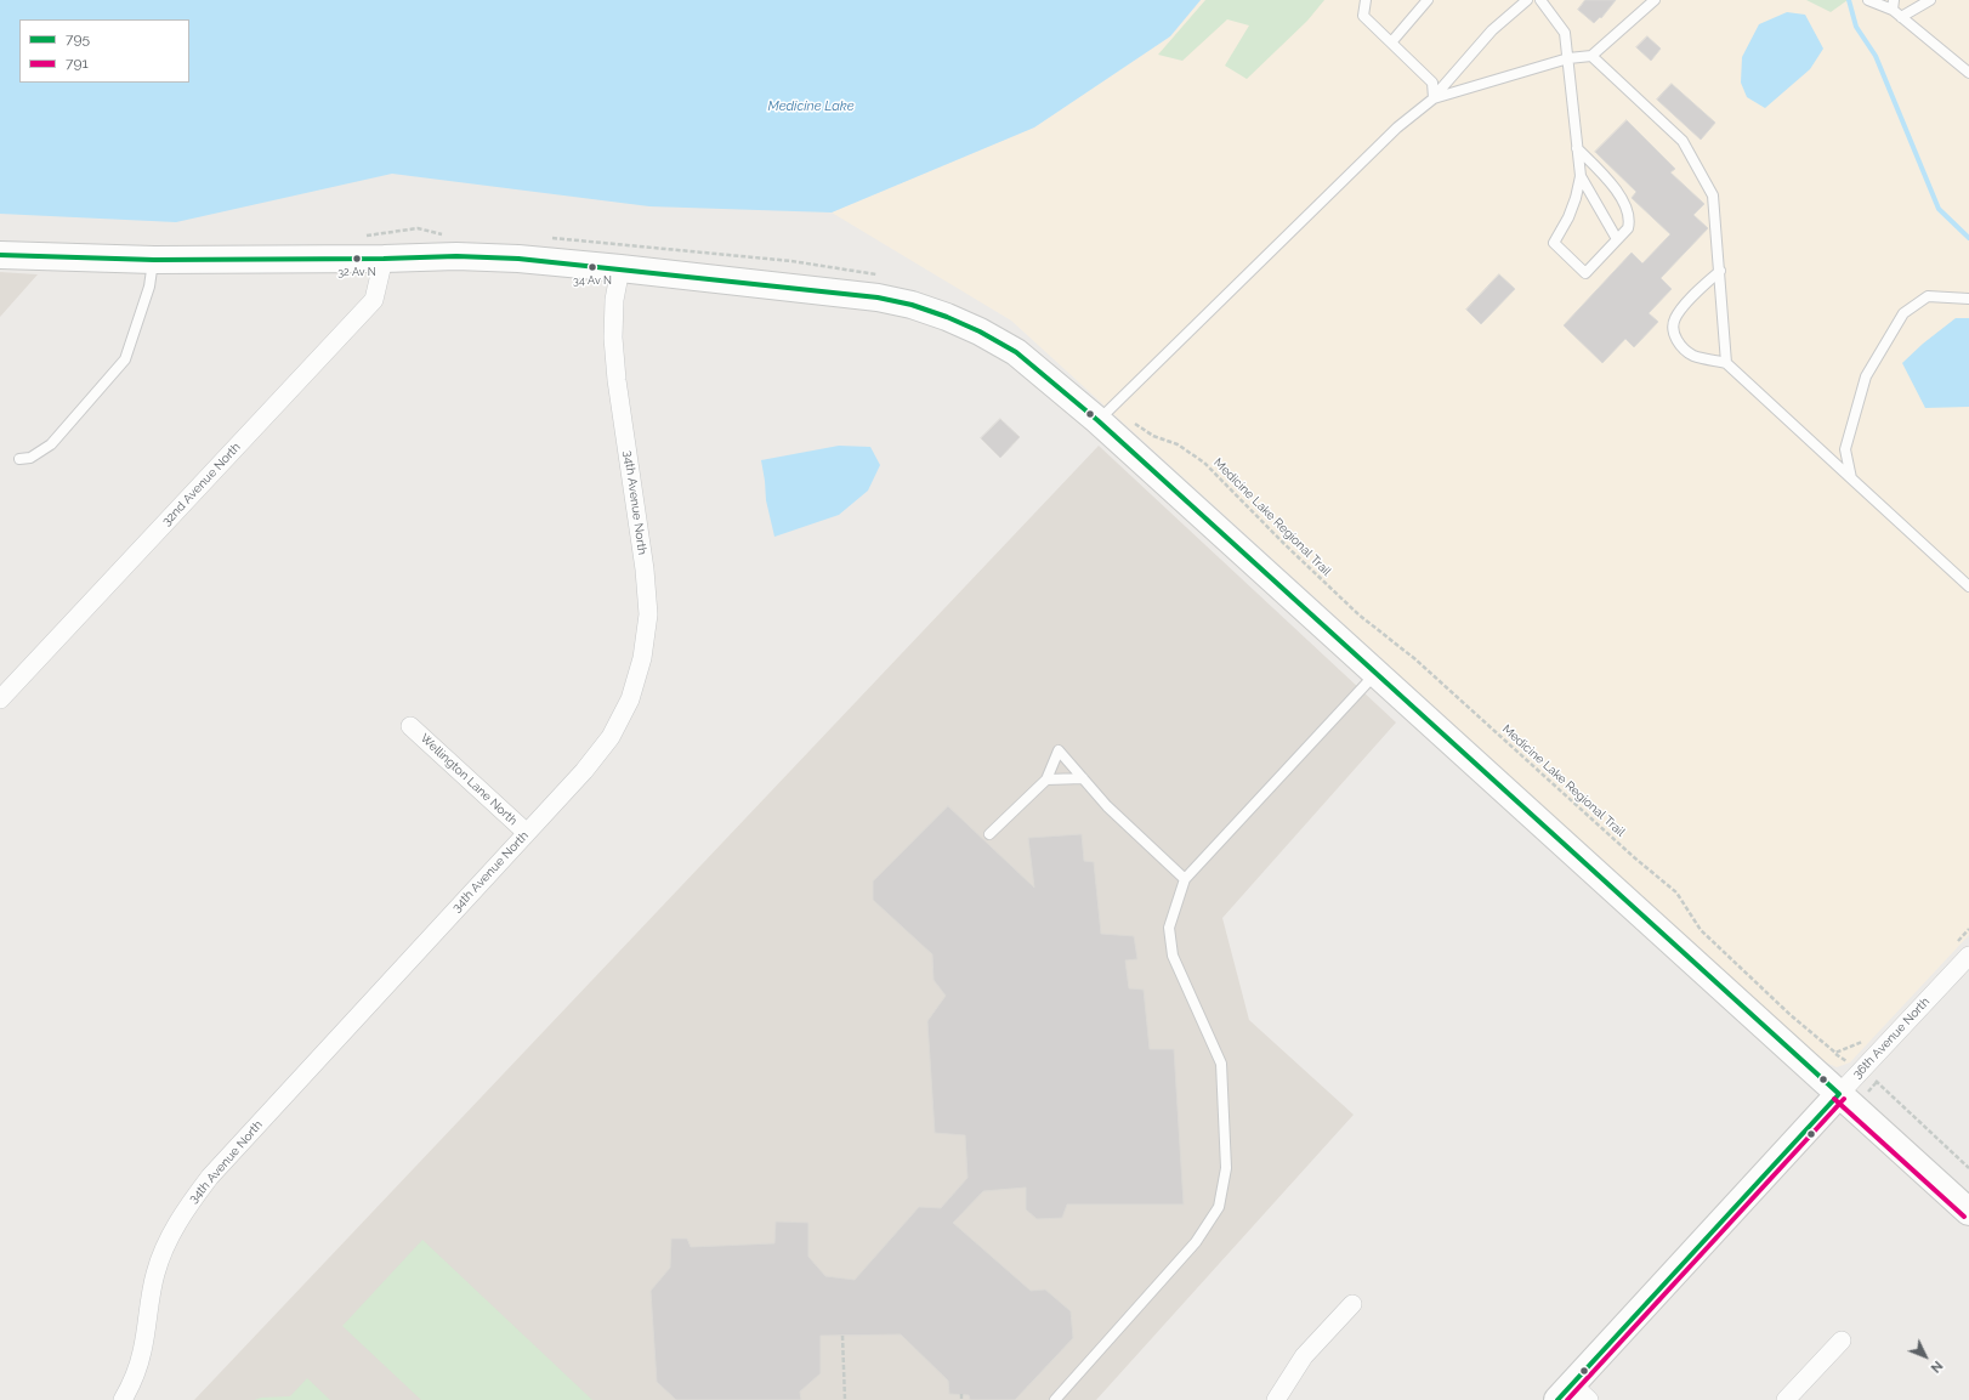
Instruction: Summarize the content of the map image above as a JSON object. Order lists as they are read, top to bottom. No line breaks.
{"streets":{"street":["32nd Avenue North","34th Avenue North","Wellington Lane North","36th Avenue North"],"path":["Medicine Lake Regional Trail"]},"crossings":[["34th Avenue North","Wellington Lane North"],["Medicine Lake Regional Trail","36th Avenue North"]],"water":["Medicine Lake"],"places":["32 Av N","34 Av N"],"lines":["transit line 795","transit line 791"],"legend":["795","791"],"north":"bottom right"}
